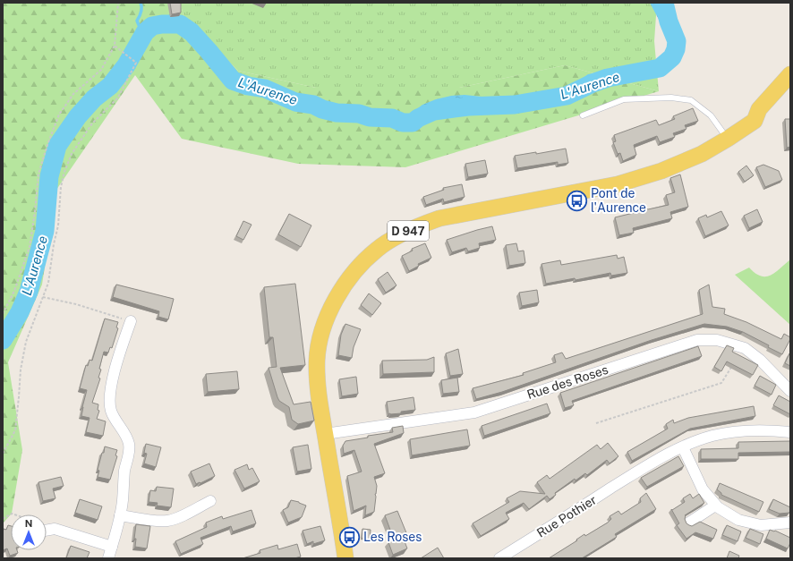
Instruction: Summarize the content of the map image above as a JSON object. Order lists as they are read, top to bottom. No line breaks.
{"streets":{"main road":["D 947"],"street":["Rue des Roses","Rue Pothier"]},"crossings":[["D 947","Rue des Roses"]],"water":["L'Aurence"],"places":{"bus stop":["Pont de l'Aurence","Les Roses"]},"north":"top"}
